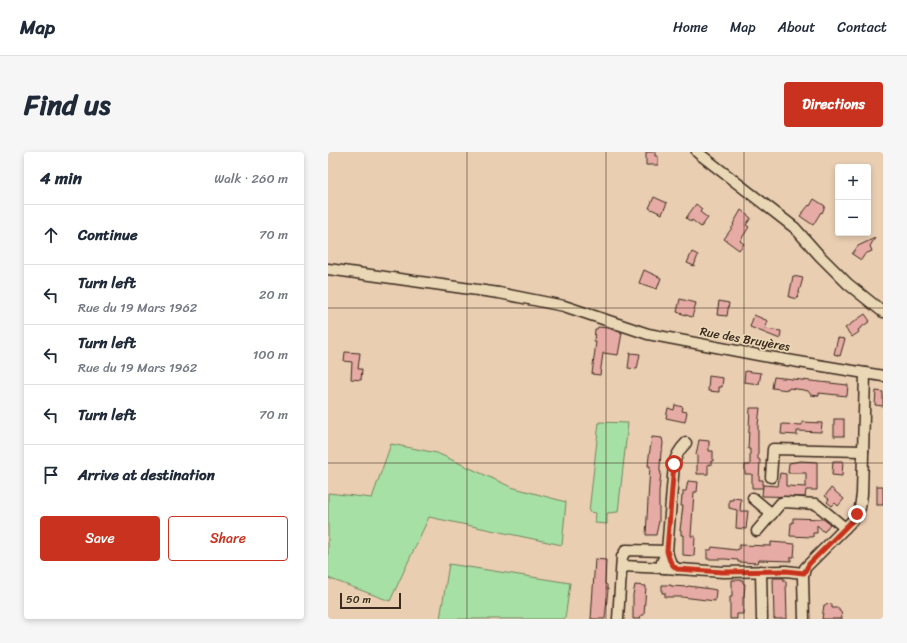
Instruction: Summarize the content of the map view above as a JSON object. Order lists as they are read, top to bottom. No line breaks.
{"streets":{"street":["Rue des Bruyères"]},"scale_bar":"50 m","page":{"header":"Map","nav":["Home","Map","About","Contact"],"title":"Find us","buttons":["Directions",["Save","Share"]],"heading":["4 min","Walk · 260 m"],"map_buttons":["+","−"],"list":[["Continue","70 m"],["Turn left","Rue du 19 Mars 1962","20 m"],["Turn left","Rue du 19 Mars 1962","100 m"],["Turn left","70 m"],"Arrive at destination"],"scale":"50 m"}}
